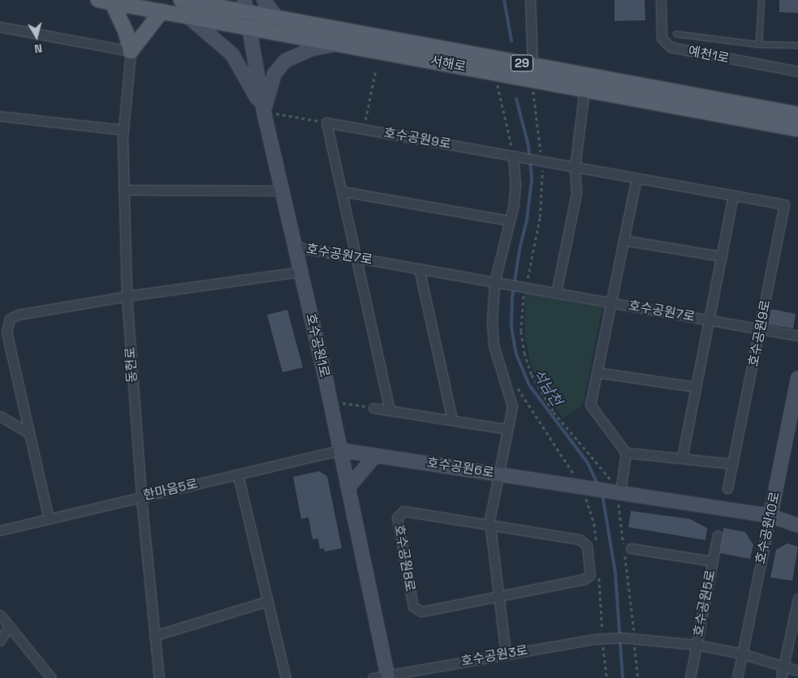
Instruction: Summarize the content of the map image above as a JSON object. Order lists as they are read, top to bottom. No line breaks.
{"streets":{"main road":["29","서해로","호수공원1로","호수공원6로","호수공원10로"],"street":["예천1로","호수공원9로","호수공원7로","동헌로","한마음5로","호수공원8로","호수공원5로","호수공원3로"]},"crossings":[["서해로","호수공원1로"],["호수공원9로","호수공원7로"],["호수공원7로","호수공원1로"],["호수공원1로","호수공원6로"],["호수공원1로","한마음5로"],["호수공원1로","호수공원3로"],["동헌로","한마음5로"],["호수공원6로","한마음5로"]],"water":["석남천"],"north":"bottom"}
